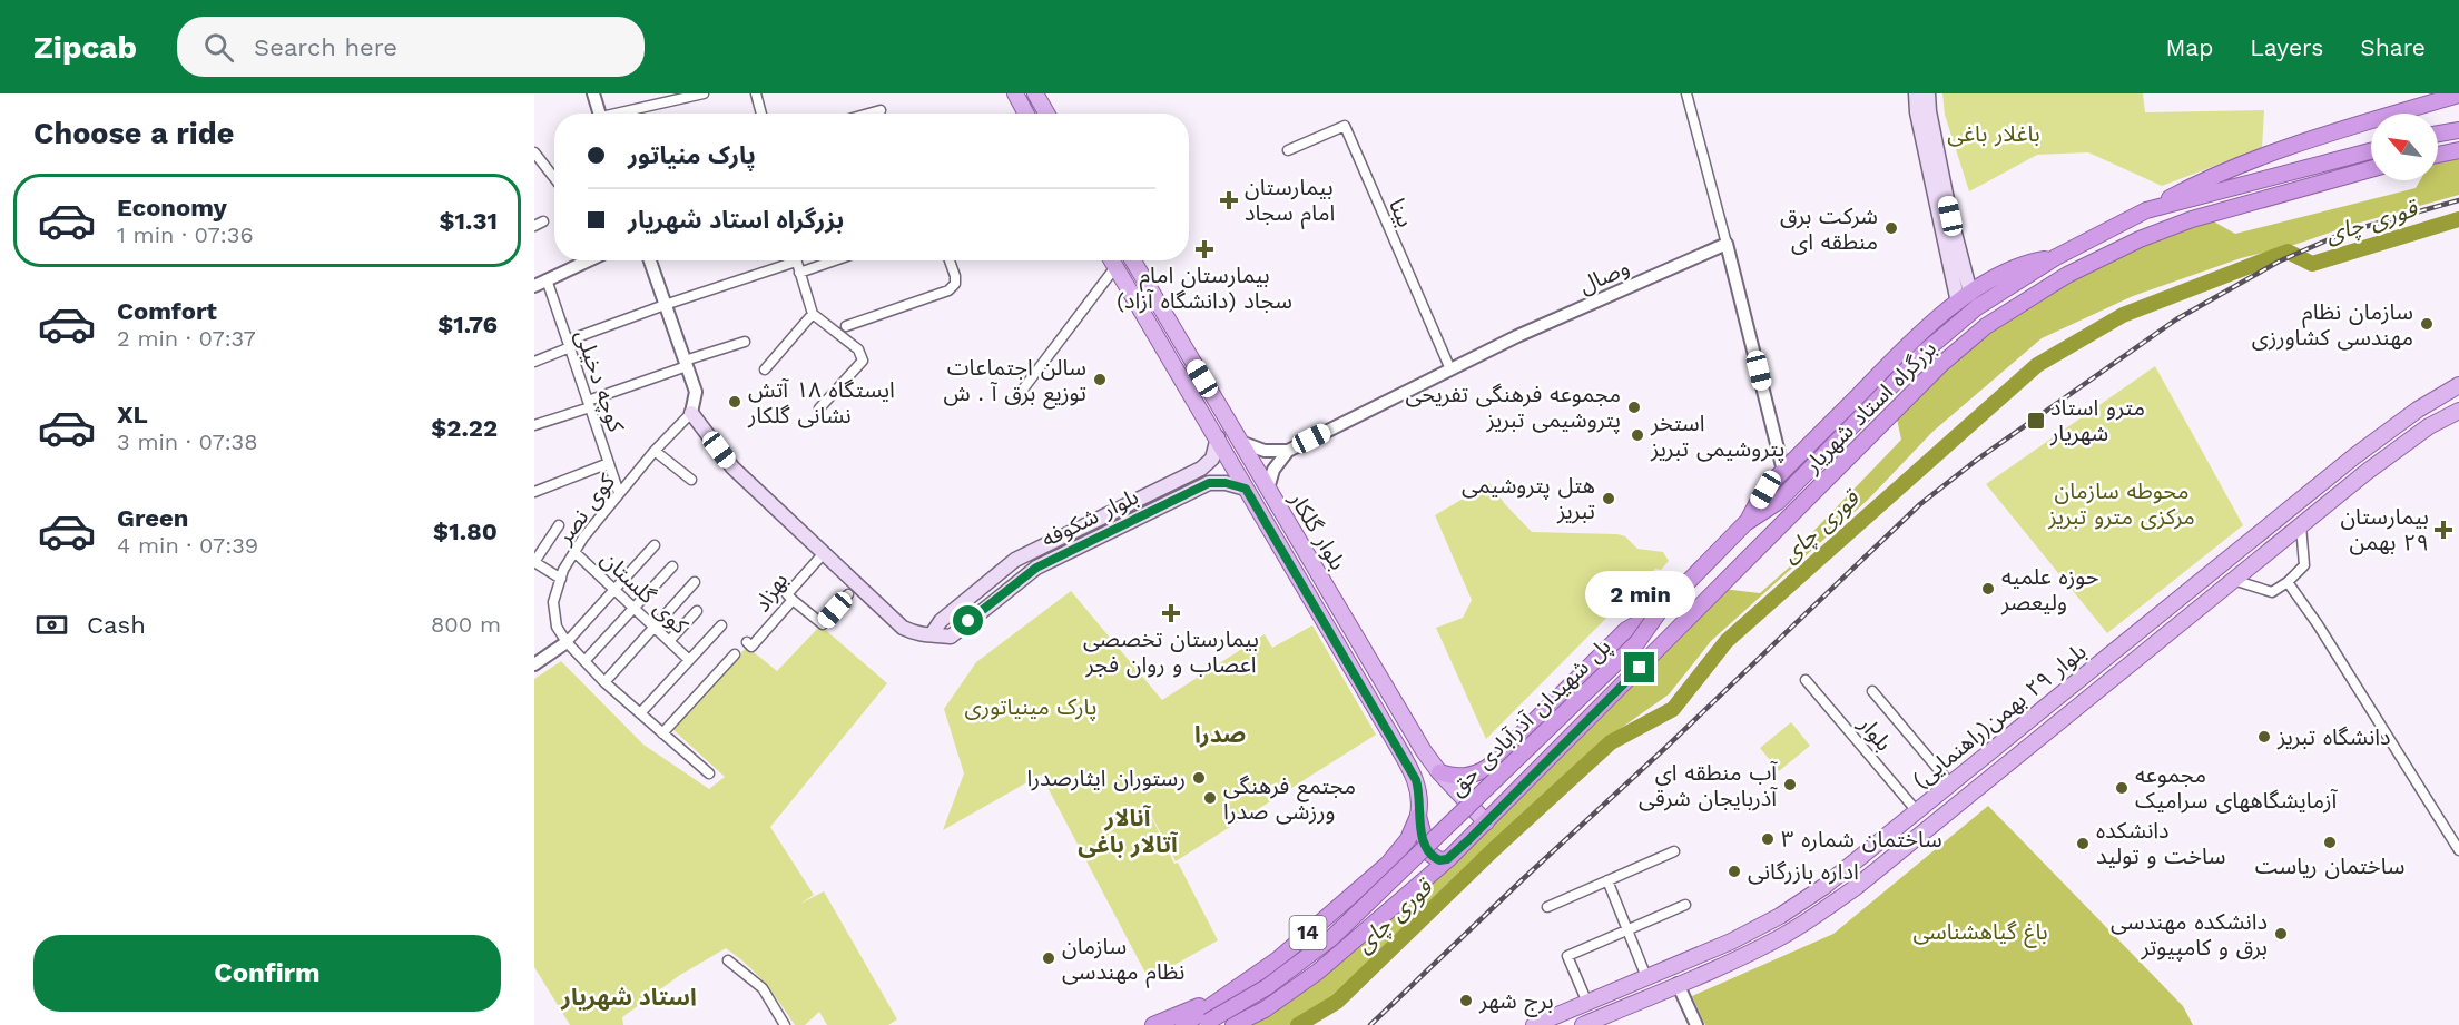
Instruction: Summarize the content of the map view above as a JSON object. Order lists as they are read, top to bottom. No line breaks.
{"streets":{"highway":["بزرگراه استاد شهریار","پل شهیدان آذرآبادی حق","14"],"main road":["بلوار شکوفه","بلوار گلکار","بلوار ٢٩ بهمن(راهنمایی)"],"street":["بینا","وصال","کوچه دخیلی","کوی نصر","کوی گلستان","بهزاد","بلوار"]},"crossings":[["بینا","وصال"],["کوچه دخیلی","کوی نصر"],["بزرگراه استاد شهریار","بلوار گلکار"],["بزرگراه استاد شهریار","پل شهیدان آذرآبادی حق"],["کوی نصر","بلوار شکوفه"],["کوی نصر","کوی گلستان"],["بلوار شکوفه","بهزاد"],["بلوار ٢٩ بهمن(راهنمایی)","بلوار"]],"districts":["صدرا","آنالار آتالار باغی","استاد شهریار"],"water":["قوری چای"],"parks":["باغلار باغی","محوطه سازمان مرکزی مترو تبریز","پارک مینیاتوری","باغ گیاهشناسی"],"places":{"health":["بیمارستان امام سجاد","بیمارستان امام سجاد (دانشگاه آزاد)","بیمارستان ٢٩ بهمن","بیمارستان تخصصی اعصاب و روان فجر"],"other":["شرکت برق منطقه ای","سازمان نظام مهندسی کشاورزی","سالن اجتماعات توزیع برق آ . ش","ایستگاه ۱۸ آتش نشانی گلکار","مجموعه فرهنگی تفریحی پتروشیمی تبریز","استخر پتروشیمی تبریز","هتل پتروشیمی تبریز","حوزه علمیه ولیعصر","دانشگاه تبریز","رستوران ایثارصدرا","آب منطقه ای آذربایجان شرقی","مجموعه آزمایشگاههای سرامیک","مجتمع فرهنگی ورزشی صدرا","ساختمان شماره ۳","ساختمان ریاست","دانشکده ساخت و تولید","اداره بازرگانی","دانشکده مهندسی برق و کامپیوتر","سازمان نظام مهندسی","برج شهر"],"transit":["مترو استاد شهریار"]},"north":"top left","page":{"header":"Zipcab","search":"Search here","nav":["Map","Layers","Share"],"heading":"Choose a ride","banner":["پارک منیاتور","بزرگراه استاد شهریار"],"list":[{"name":"Economy","note":"1 min · 07:36","value":"$1.31"},{"name":"Comfort","note":"2 min · 07:37","value":"$1.76"},{"name":"XL","note":"3 min · 07:38","value":"$2.22"},{"name":"Green","note":"4 min · 07:39","value":"$1.80"}],"bubble":"2 min","pay":["Cash","800 m"],"buttons":"Confirm"}}
